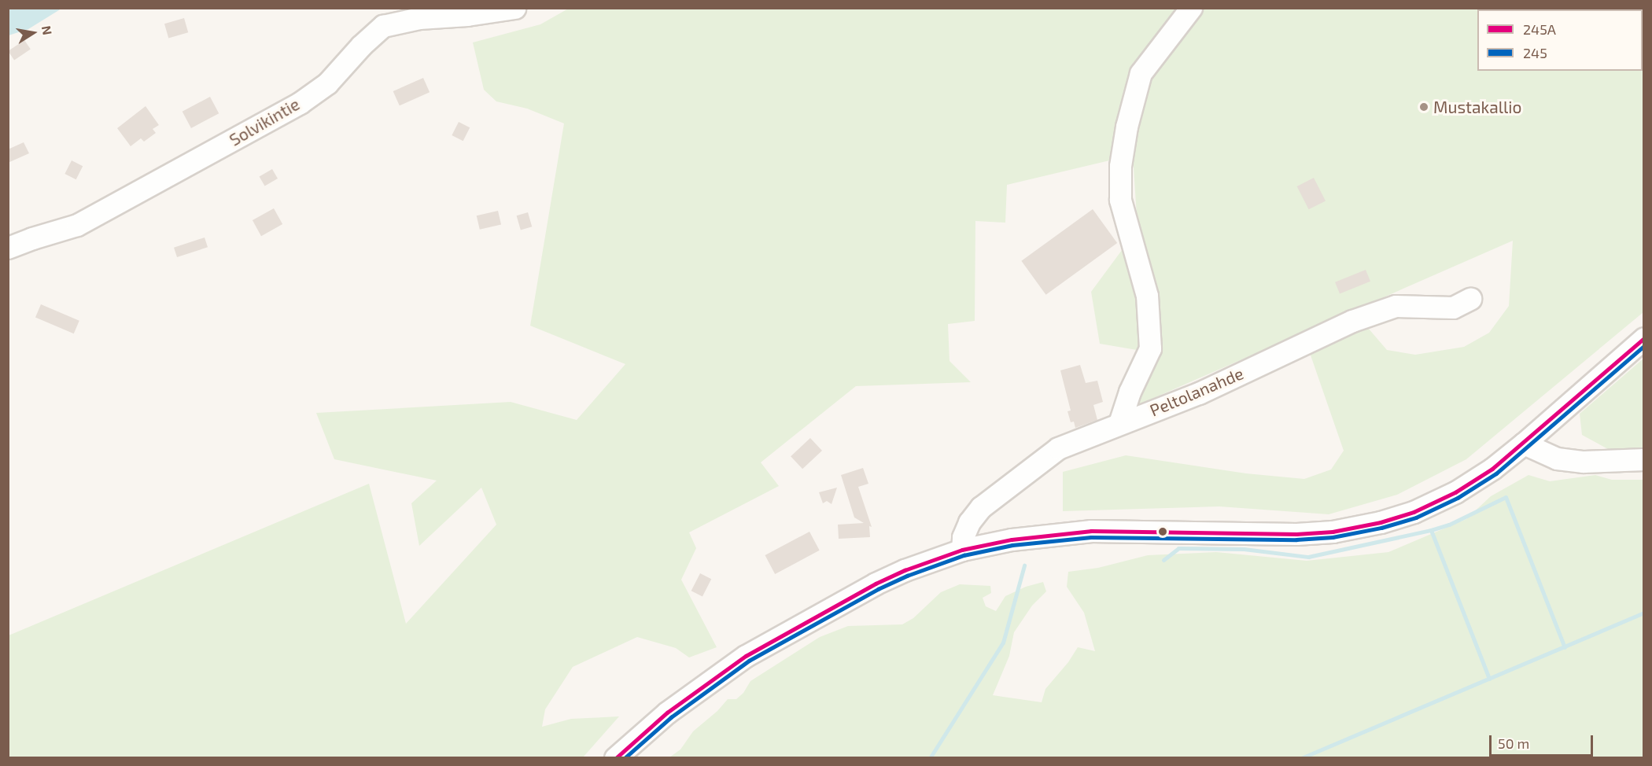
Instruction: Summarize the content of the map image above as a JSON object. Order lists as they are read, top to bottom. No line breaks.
{"streets":{"street":["Solvikintie","Peltolanahde"]},"places":["Mustakallio"],"lines":["transit line 245A","transit line 245"],"legend":["245A","245"],"scale_bar":"50 m","north":"right"}
